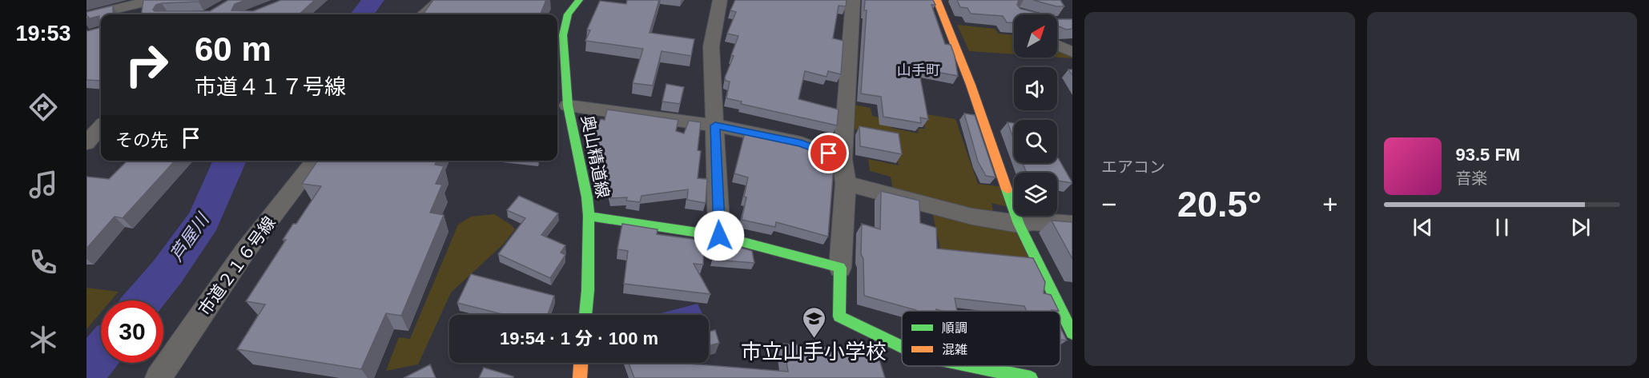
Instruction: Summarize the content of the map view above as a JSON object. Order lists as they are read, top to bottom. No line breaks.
{"streets":{"street":["奥山精道線","市道２１６号線"]},"districts":["山手町"],"water":["芦屋川"],"places":{"school or university":["市立山手小学校"]},"legend":["順調","混雑"],"north":"top right","page":{"tabs":"19:53","tile":"エアコン","turn":["60 m","市道４１７号線"],"then":"その先","song":["93.5 FM","音楽"],"heat":["−","20.5°","+"],"limit":"30","trip":"19:54 · 1 分 · 100 m"}}
